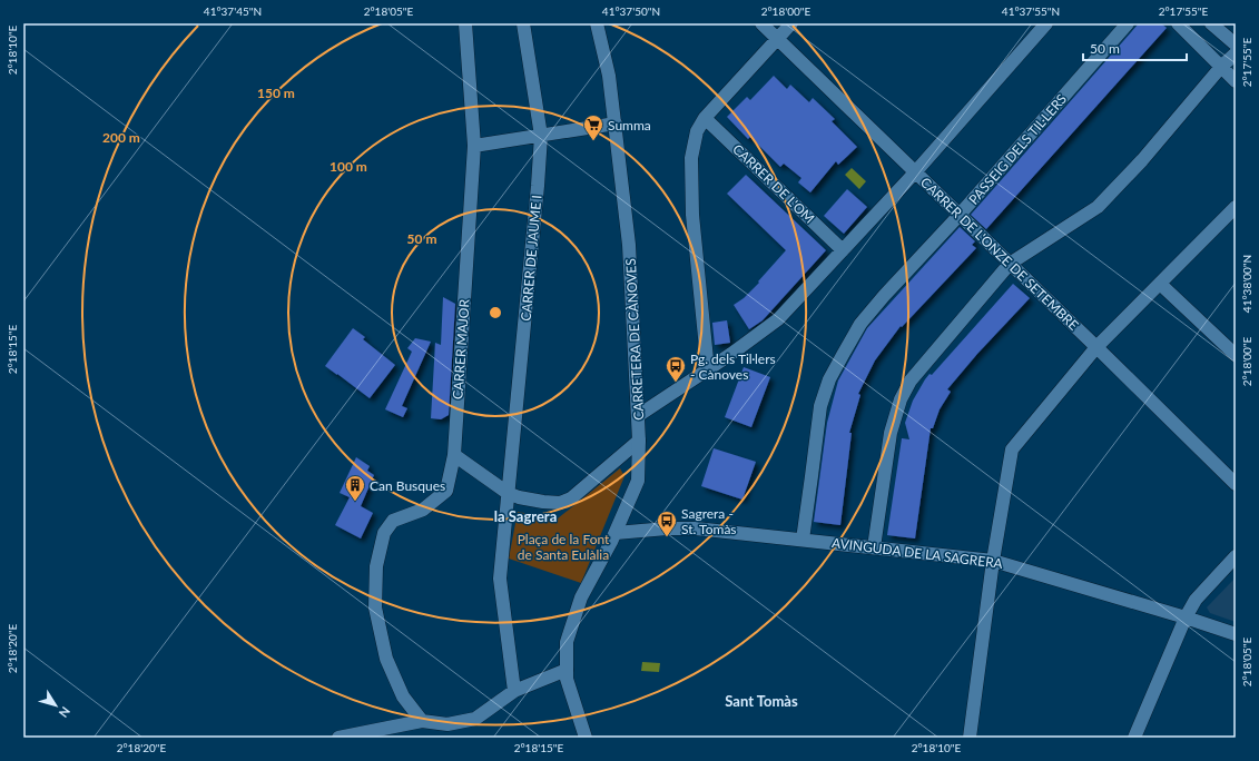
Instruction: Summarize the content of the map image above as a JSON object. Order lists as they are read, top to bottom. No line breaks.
{"streets":{"street":["PASSEIG DELS TIL·LERS","CARRER DE L'OM","CARRER DE L'ONZE DE SETEMBRE","CARRER DE JAUME I","CARRETERA DE CÀNOVES","CARRER MAJOR","AVINGUDA DE LA SAGRERA"]},"crossings":[["PASSEIG DELS TIL·LERS","CARRER DE L'ONZE DE SETEMBRE"],["PASSEIG DELS TIL·LERS","AVINGUDA DE LA SAGRERA"],["CARRETERA DE CÀNOVES","AVINGUDA DE LA SAGRERA"]],"districts":["la Sagrera","Sant Tomàs"],"parks":["Plaça de la Font de Santa Eulàlia"],"places":{"supermarket":["Summa"],"bus stop":["Pg. dels Til·lers - Cànoves","Sagrera - St. Tomàs"],"building":["Can Busques"]},"scale_bar":"50 m","north":"bottom right","coordinates":["41°37'45\"N","2°18'05\"E","41°37'50\"N","2°18'00\"E","41°37'55\"N","2°17'55\"E","2°18'10\"E","41°38'00\"N","2°18'15\"E","2°18'20\"E"],"rings":["150 m","200 m","100 m","50 m"]}
